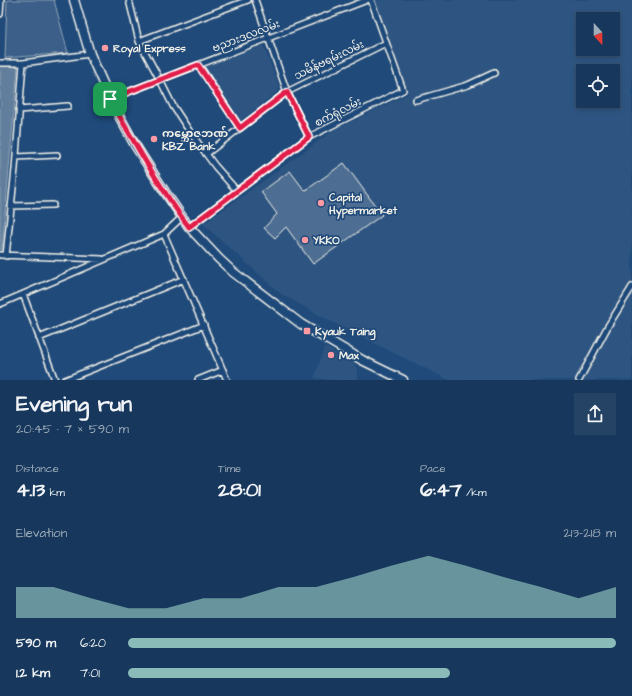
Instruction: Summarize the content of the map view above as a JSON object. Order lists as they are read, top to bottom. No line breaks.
{"streets":{"street":["ဗညားဒလလမ်း","သမိန်ဗရမ်းလမ်း","စက်ရုံလမ်း"]},"crossings":[["သမိန်ဗရမ်းလမ်း","စက်ရုံလမ်း"]],"places":{"other":["Royal Express","ကမ္ဘောဇဘဏ် KBZ Bank","Capital Hypermarket","YKKO","Max"],"transit":["Kyauk Taing"]},"north":"bottom","page":{"heading":["Evening run","20:45 · 7 × 590 m"],"stats":[["Distance","4.13 km"],["Time","28:01"],["Pace","6:47 /km"]],"chart":["Elevation","213–218 m"],"list":[{"name":"590 m","note":"6:20"},{"name":"1.2 km","note":"7:01"}]}}
